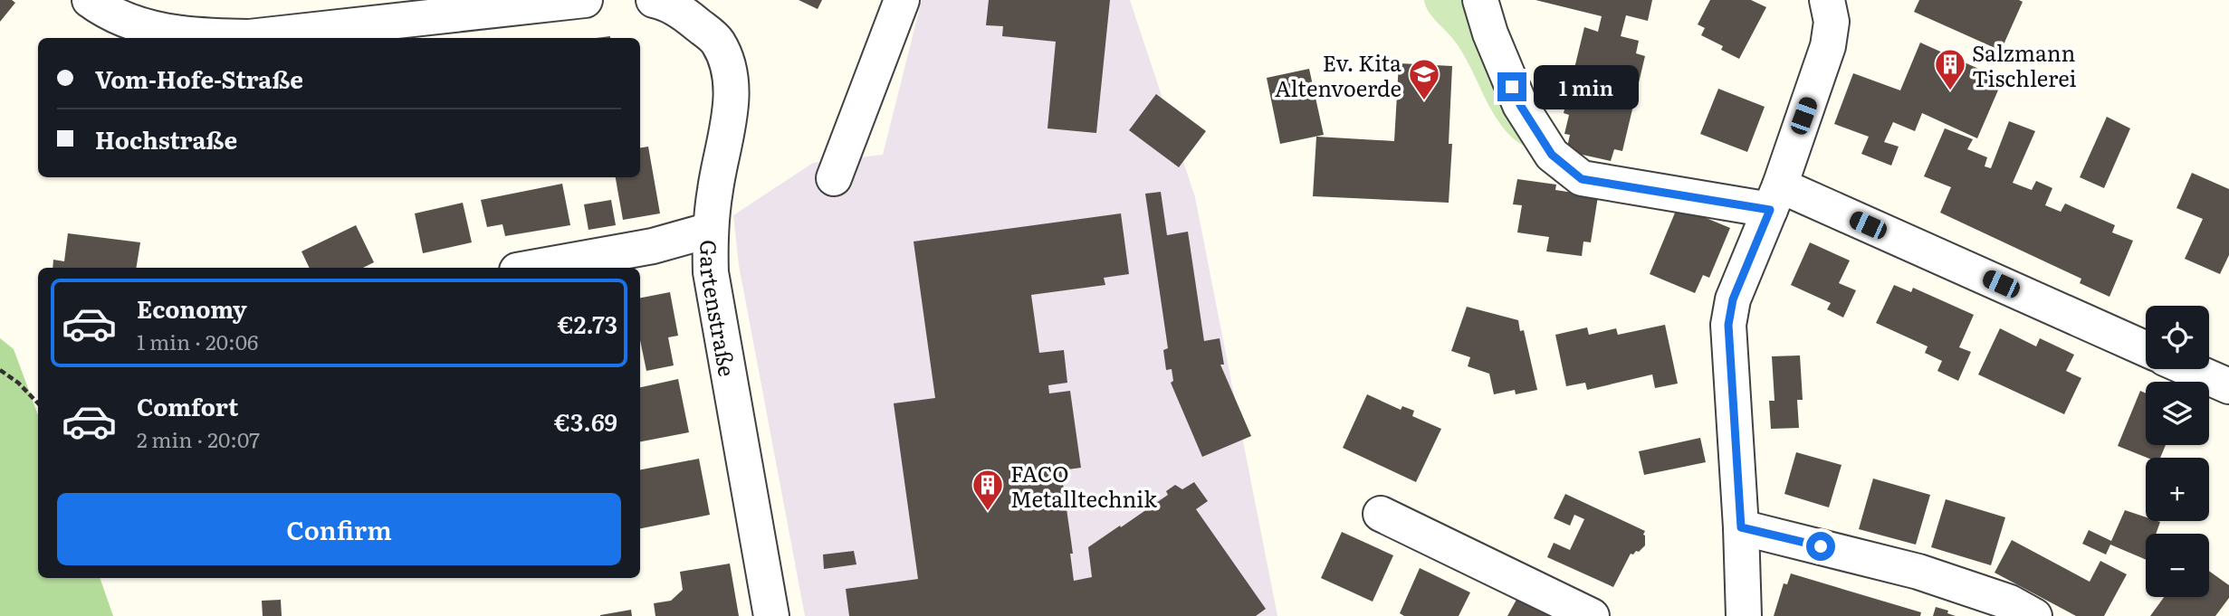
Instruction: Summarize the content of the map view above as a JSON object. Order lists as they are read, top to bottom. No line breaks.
{"streets":{"street":["Gartenstraße"]},"places":{"building":["Salzmann Tischlerei","FACO Metalltechnik"],"school or university":["Ev. Kita Altenvoerde"]},"page":{"banner":["Vom-Hofe-Straße","Hochstraße"],"bubble":"1 min","list":[{"name":"Economy","note":"1 min · 20:06","value":"€2.73"},{"name":"Comfort","note":"2 min · 20:07","value":"€3.69"}],"map_buttons":["+","−"],"buttons":"Confirm"}}
